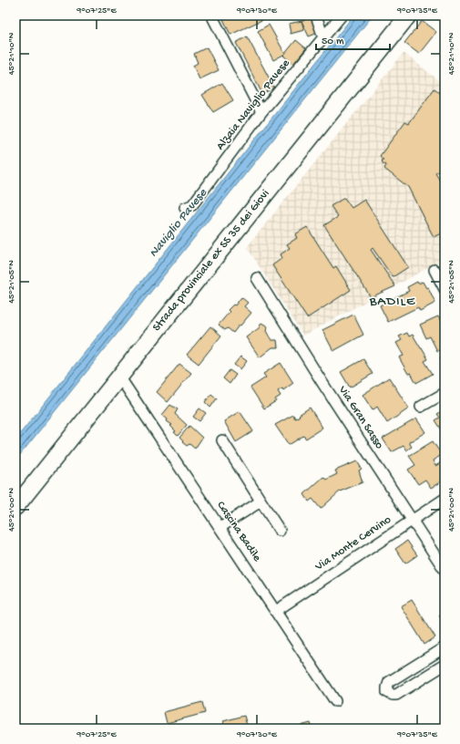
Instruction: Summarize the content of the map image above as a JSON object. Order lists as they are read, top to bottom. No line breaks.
{"streets":{"main road":["Strada provinciale ex SS 35 dei Giovi"],"street":["Alzaia Naviglio Pavese","Via Gran Sasso","Cascina Badile","Via Monte Cervino"]},"crossings":[["Strada provinciale ex SS 35 dei Giovi","Cascina Badile"],["Via Gran Sasso","Via Monte Cervino"],["Cascina Badile","Via Monte Cervino"]],"districts":["BADILE"],"water":["Naviglio Pavese"],"scale_bar":"50 m","coordinates":["9°07'25\"E","9°07'30\"E","9°07'35\"E","45°21'10\"N","45°21'05\"N","45°21'00\"N"]}
